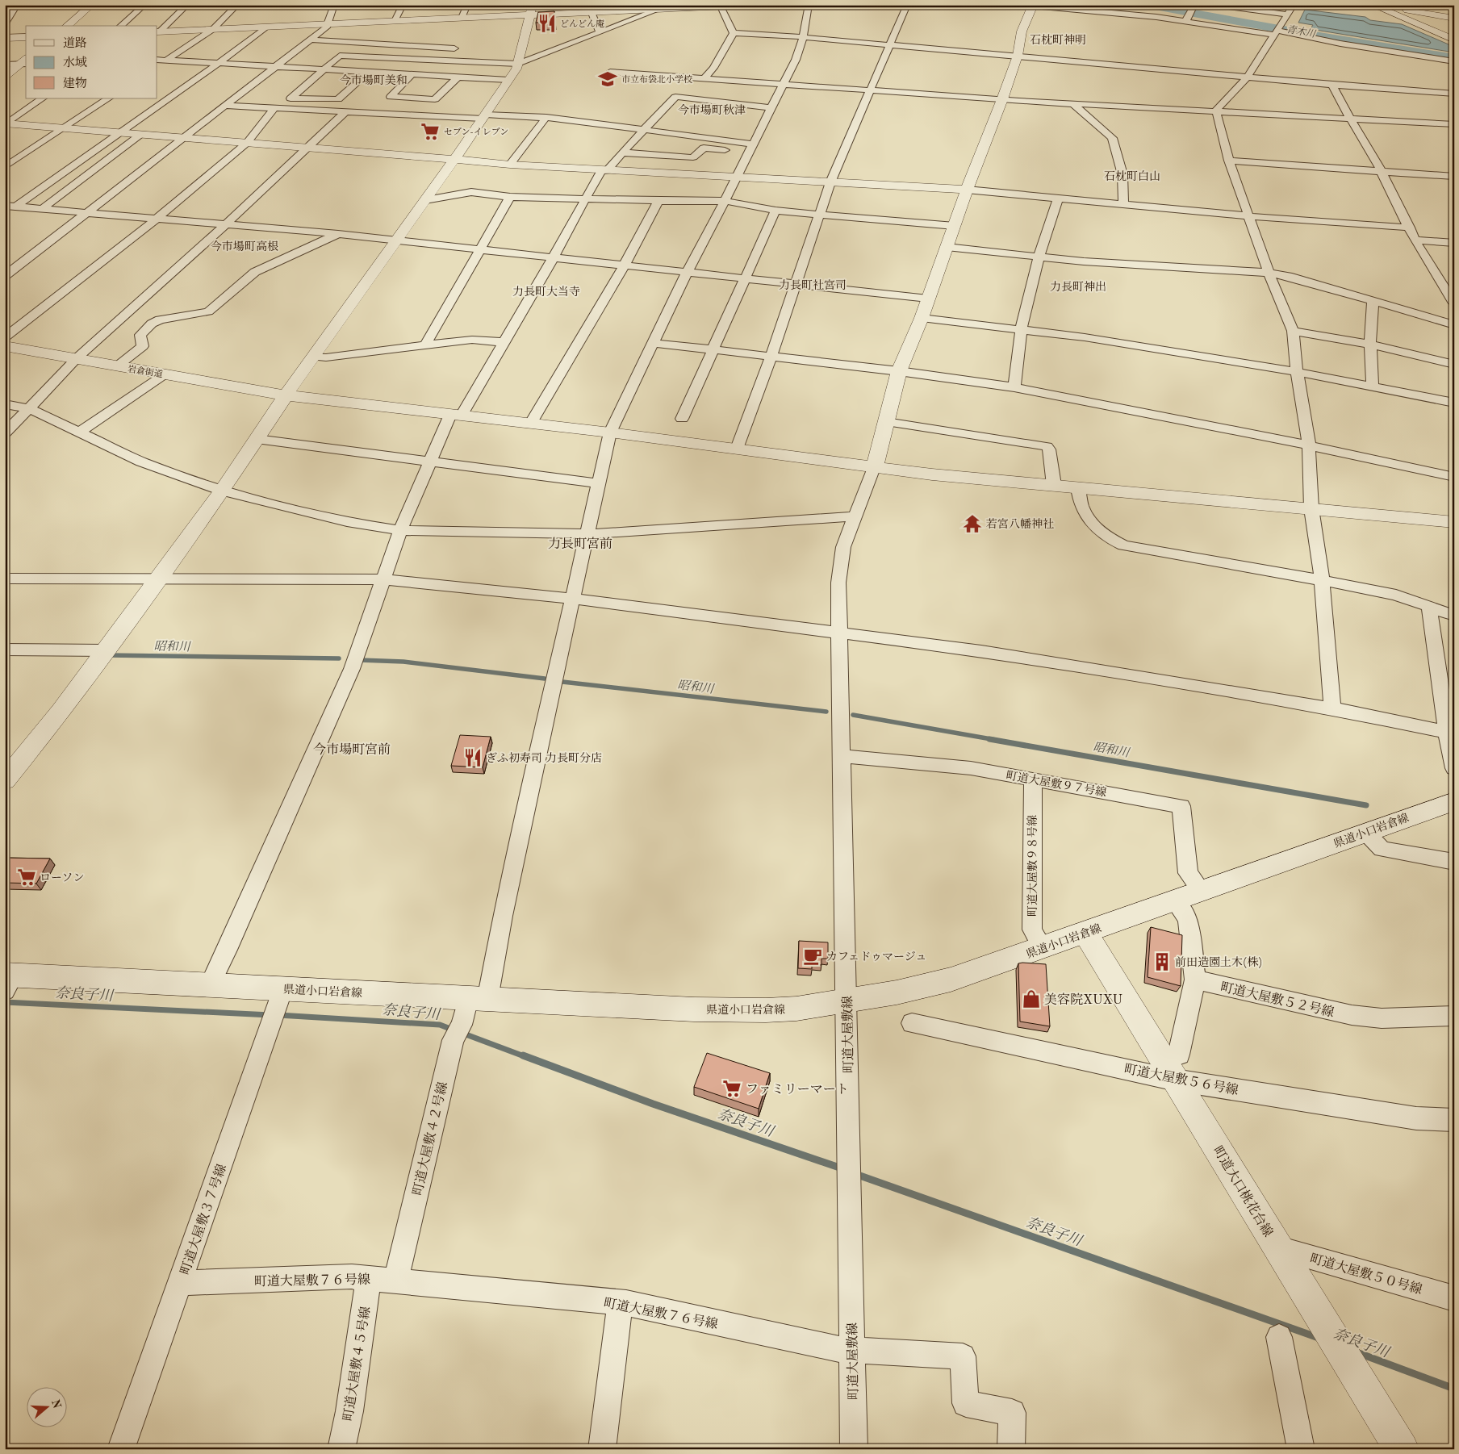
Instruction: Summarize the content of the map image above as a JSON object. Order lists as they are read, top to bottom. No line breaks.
{"streets":{"street":["岩倉街道","町道大屋敷９７号線","県道小口岩倉線","町道大屋敷９８号線","町道大屋敷５２号線","町道大屋敷線","町道大屋敷５６号線","町道大屋敷４２号線","町道大口桃花台線","町道大屋敷３７号線","町道大屋敷５０号線","町道大屋敷７６号線","町道大屋敷４５号線"]},"crossings":[["岩倉街道","町道大屋敷線"],["岩倉街道","町道大屋敷４２号線"],["町道大屋敷９７号線","県道小口岩倉線"],["町道大屋敷９７号線","町道大屋敷９８号線"],["町道大屋敷９７号線","町道大屋敷線"],["県道小口岩倉線","町道大屋敷９８号線"],["県道小口岩倉線","町道大屋敷線"],["県道小口岩倉線","町道大屋敷４２号線"],["県道小口岩倉線","町道大口桃花台線"],["県道小口岩倉線","町道大屋敷３７号線"],["町道大屋敷線","町道大屋敷７６号線"],["町道大屋敷５６号線","町道大口桃花台線"],["町道大屋敷４２号線","町道大屋敷７６号線"],["町道大口桃花台線","町道大屋敷５０号線"],["町道大屋敷３７号線","町道大屋敷７６号線"],["町道大屋敷７６号線","町道大屋敷４５号線"]],"districts":["石枕町神明","今市場町美和","今市場町秋津","石枕町白山","今市場町高根","力長町社宮司","力長町神出","力長町大当寺","力長町宮前","今市場町宮前"],"water":["青木川","昭和川","奈良子川"],"places":{"restaurant":["どんどん庵","ぎふ初寿司 力長町分店"],"school or university":["市立布袋北小学校"],"supermarket":["セブン-イレブン","ローソン","ファミリーマート"],"temple":["若宮八幡神社"],"cafe":["カフェドゥマージュ"],"building":["前田造園土木(株)"],"shop":["美容院XUXU"]},"legend":["道路","水域","建物"],"north":"right"}
